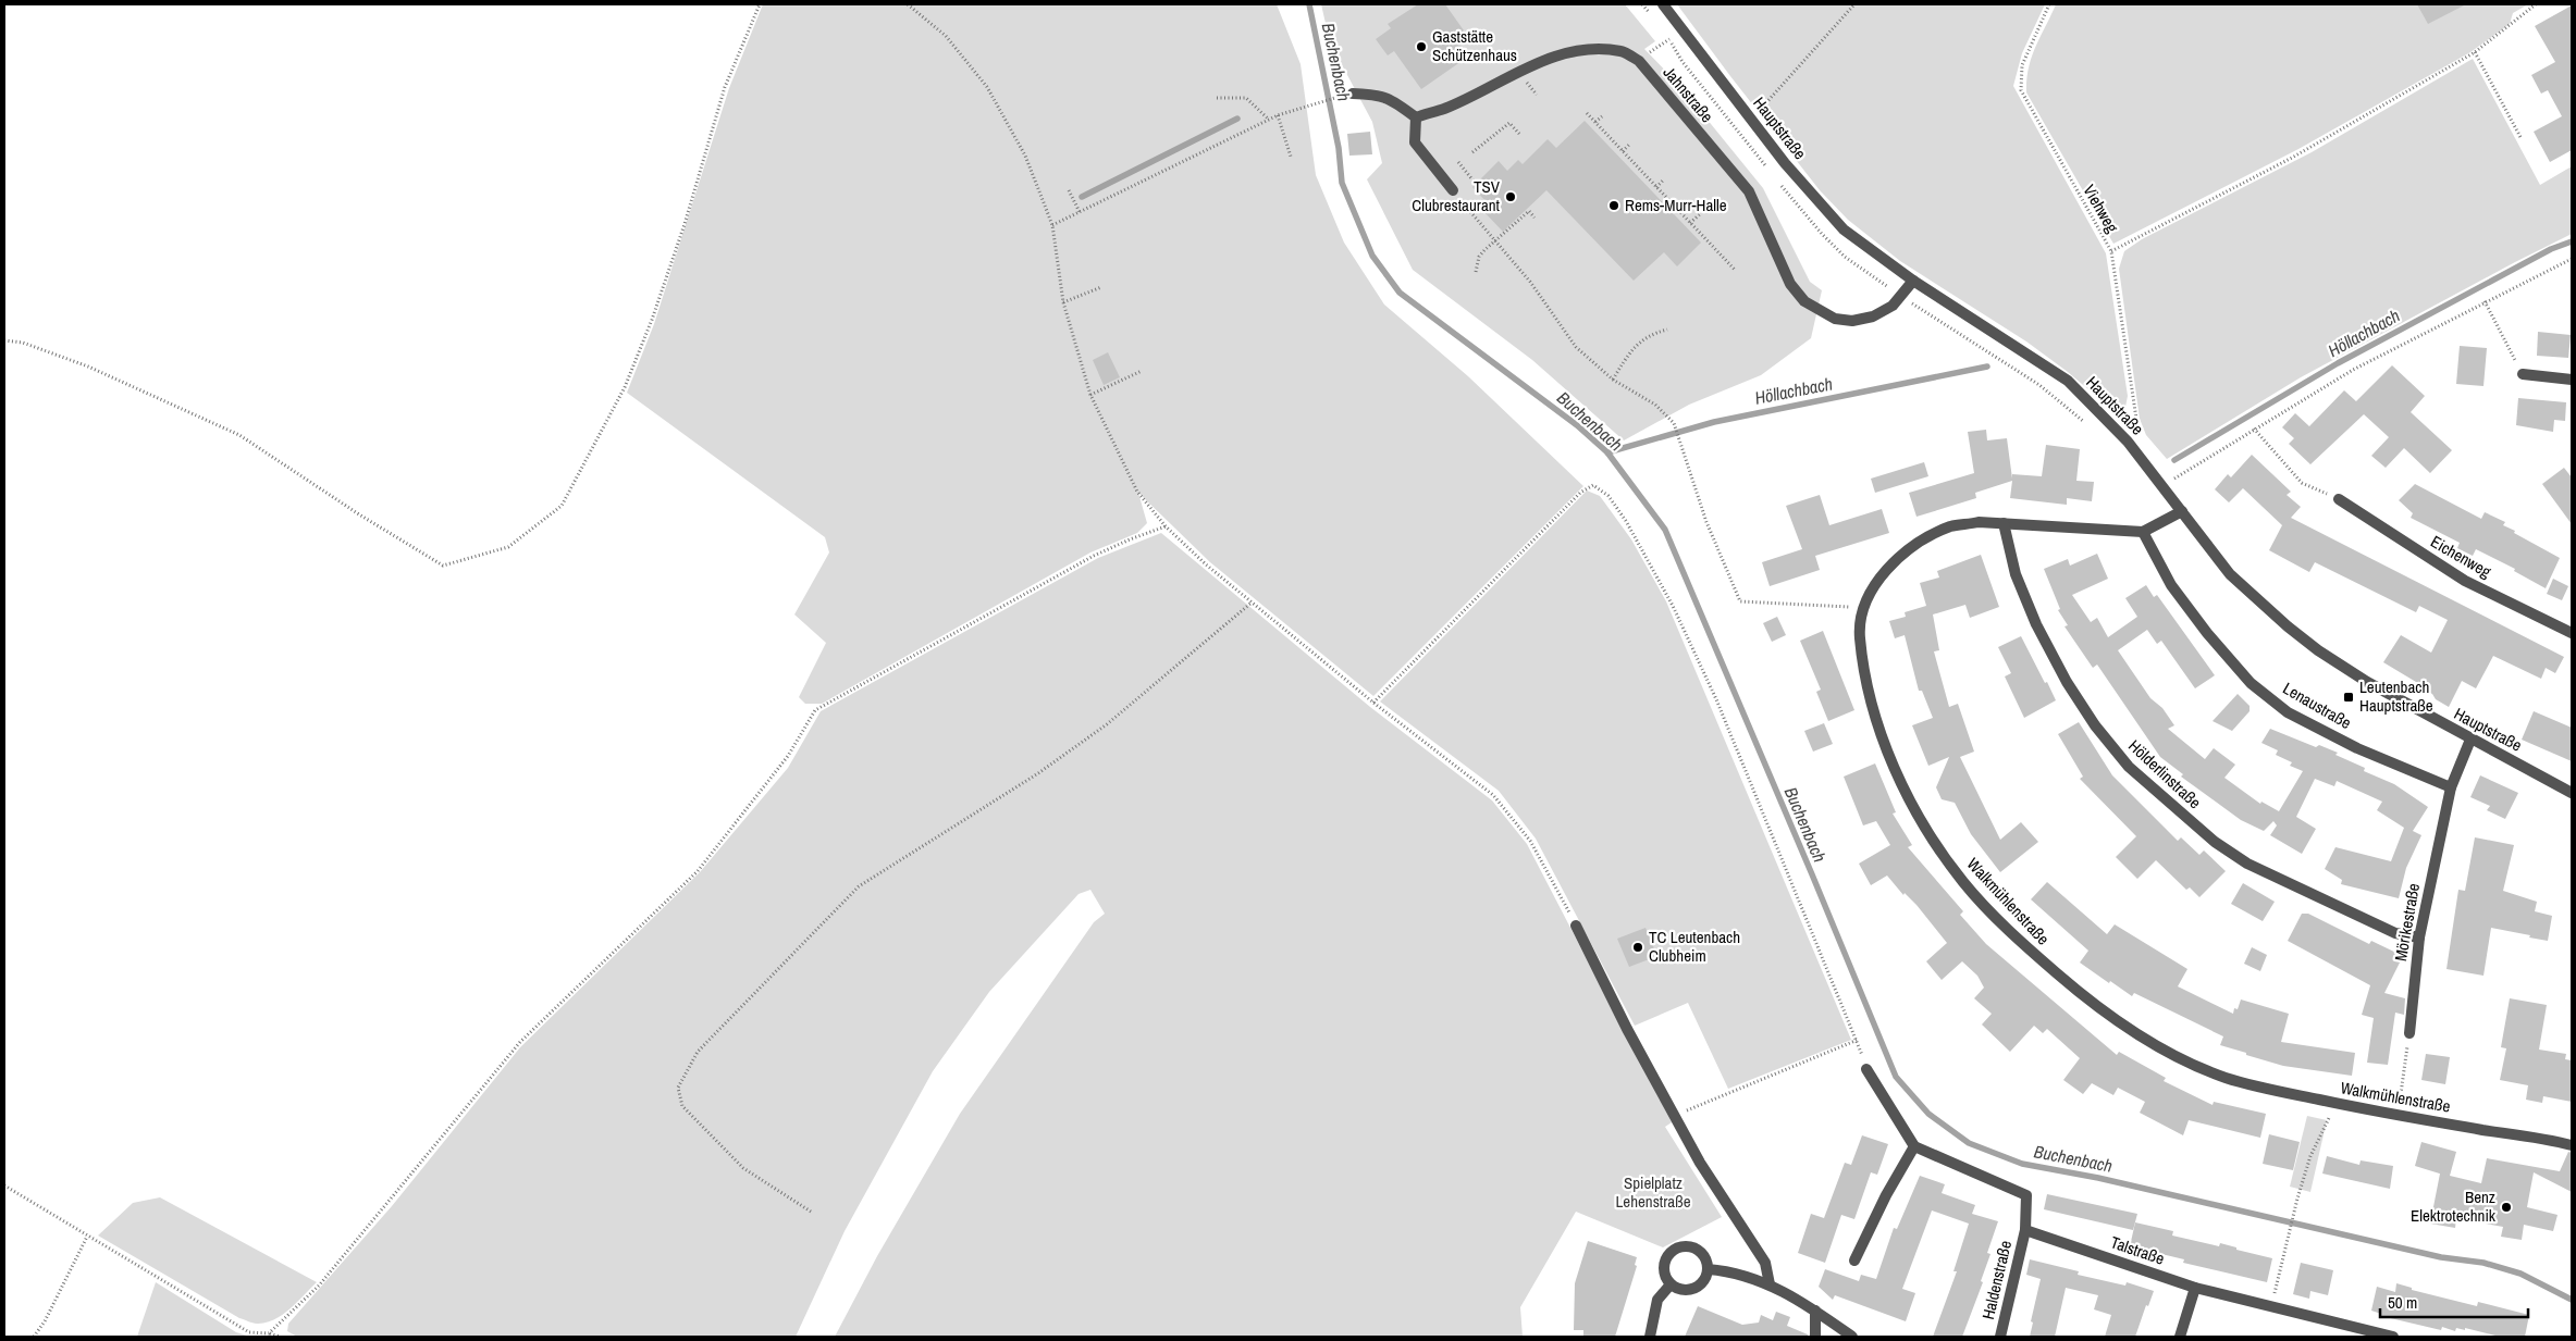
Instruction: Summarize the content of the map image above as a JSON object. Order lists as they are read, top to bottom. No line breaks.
{"streets":{"street":["Jahnstraße","Hauptstraße","Eichenweg","Lenaustraße","Hölderlinstraße","Walkmühlenstraße","Mörikestraße","Talstraße","Haldenstraße"],"path":["Viehweg"]},"crossings":[["Jahnstraße","Hauptstraße"],["Hauptstraße","Viehweg"],["Hauptstraße","Mörikestraße"],["Lenaustraße","Walkmühlenstraße"],["Lenaustraße","Mörikestraße"],["Hölderlinstraße","Walkmühlenstraße"],["Hölderlinstraße","Mörikestraße"],["Talstraße","Haldenstraße"]],"water":["Buchenbach","Höllachbach"],"parks":["Spielplatz Lehenstraße"],"places":{"other":["Gaststätte Schützenhaus","TSV Clubrestaurant","Rems-Murr-Halle","TC Leutenbach Clubheim","Benz Elektrotechnik"],"transit":["Leutenbach Hauptstraße"]},"scale_bar":"50 m"}
